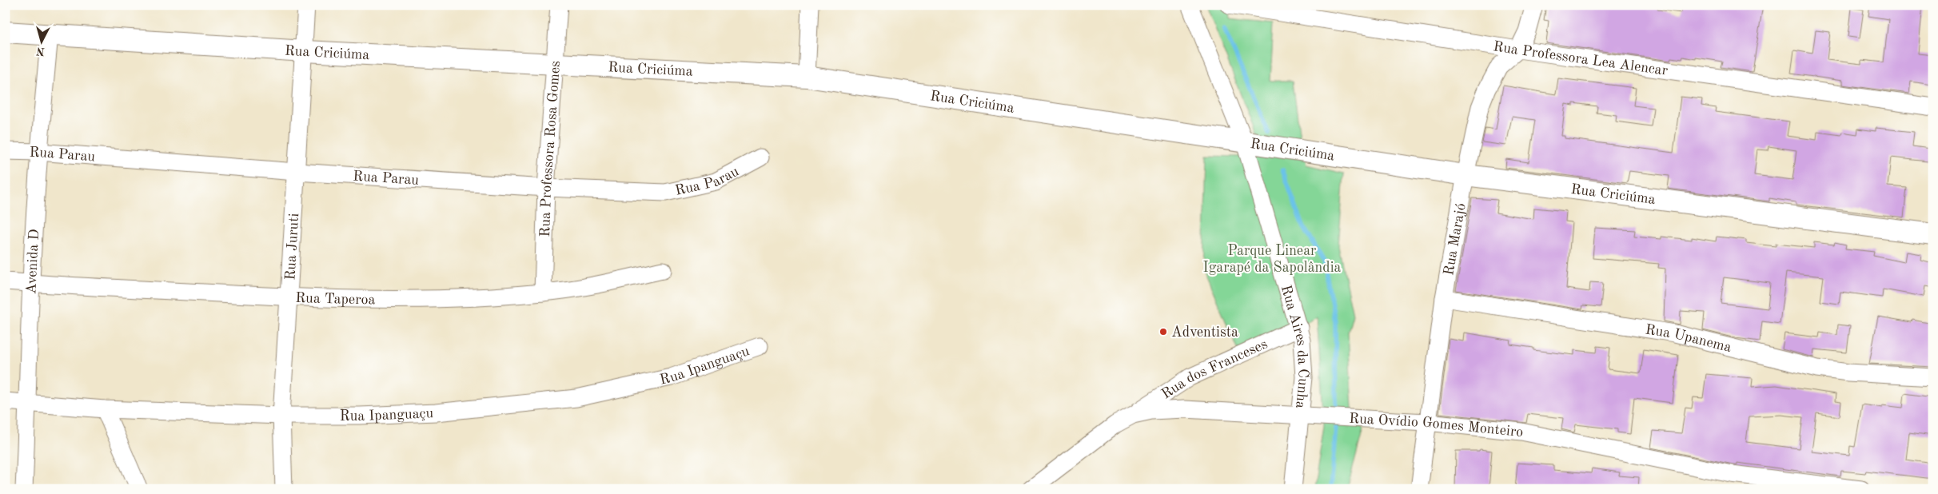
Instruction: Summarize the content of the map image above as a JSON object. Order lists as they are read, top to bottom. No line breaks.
{"streets":{"street":["Rua Criciúma","Rua Professora Lea Alencar","Rua Professora Rosa Gomes","Rua Parau","Rua Marajó","Rua Juruti","Avenida D","Rua Taperoa","Rua Upanema","Rua Aires da Cunha","Rua Ipanguaçu","Rua dos Franceses","Rua Ovídio Gomes Monteiro"]},"crossings":[["Rua Criciúma","Rua Professora Rosa Gomes"],["Rua Criciúma","Rua Marajó"],["Rua Criciúma","Rua Juruti"],["Rua Criciúma","Avenida D"],["Rua Criciúma","Rua Aires da Cunha"],["Rua Professora Lea Alencar","Rua Marajó"],["Rua Professora Rosa Gomes","Rua Parau"],["Rua Professora Rosa Gomes","Rua Taperoa"],["Rua Parau","Rua Juruti"],["Rua Parau","Avenida D"],["Rua Marajó","Rua Upanema"],["Rua Marajó","Rua Ovídio Gomes Monteiro"],["Rua Juruti","Rua Taperoa"],["Rua Juruti","Rua Ipanguaçu"],["Avenida D","Rua Taperoa"],["Avenida D","Rua Ipanguaçu"],["Rua Aires da Cunha","Rua dos Franceses"],["Rua Aires da Cunha","Rua Ovídio Gomes Monteiro"],["Rua dos Franceses","Rua Ovídio Gomes Monteiro"]],"parks":["Parque Linear Igarapé da Sapolândia"],"places":["Adventista"],"north":"bottom"}
